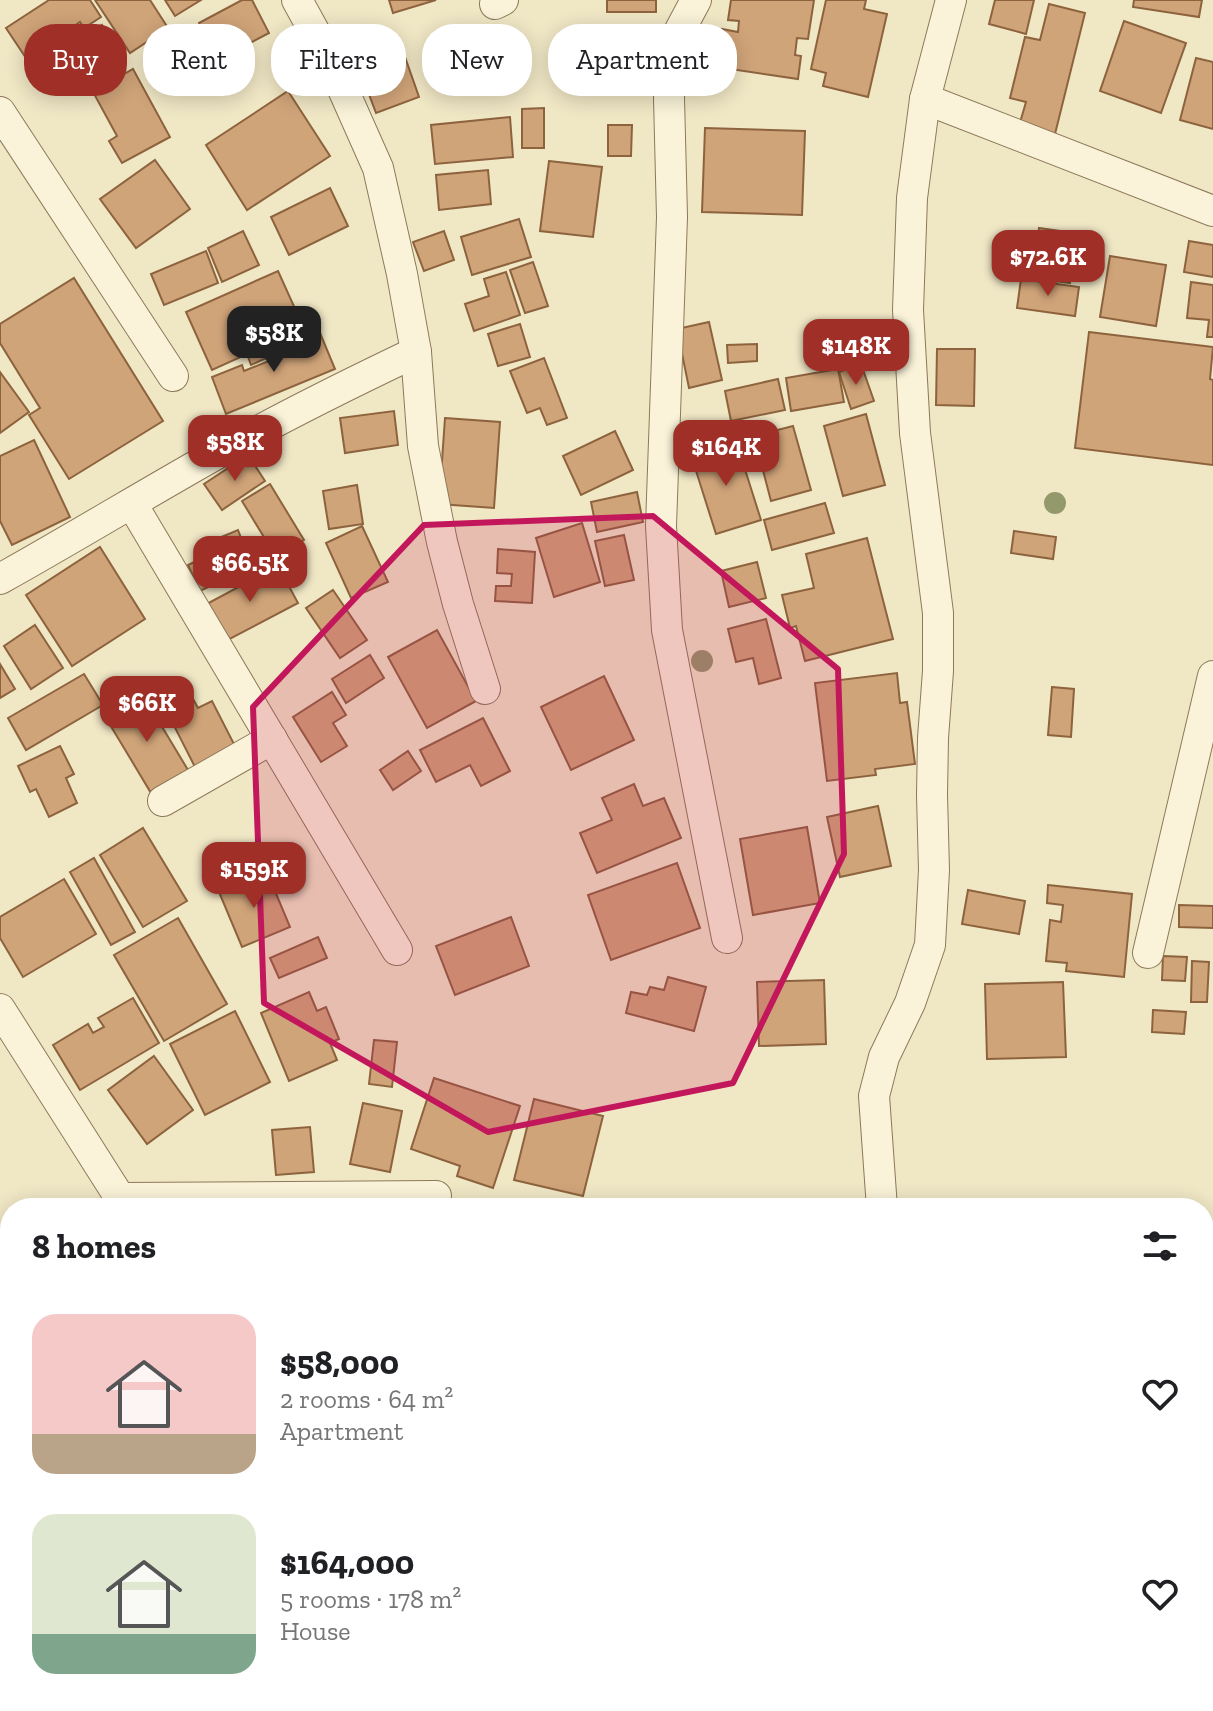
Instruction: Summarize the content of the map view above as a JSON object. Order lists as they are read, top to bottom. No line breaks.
{"page":{"chip":["Buy","Rent","Filters","New","Apartment"],"price":["$72.6K","$58K","$148K","$58K","$164K","$66.5K","$66K","$159K"],"heading":"8 homes","list":[{"name":"$58,000","note":"2 rooms · 64 m² · Apartment"},{"name":"$164,000","note":"5 rooms · 178 m² · House"}]}}
